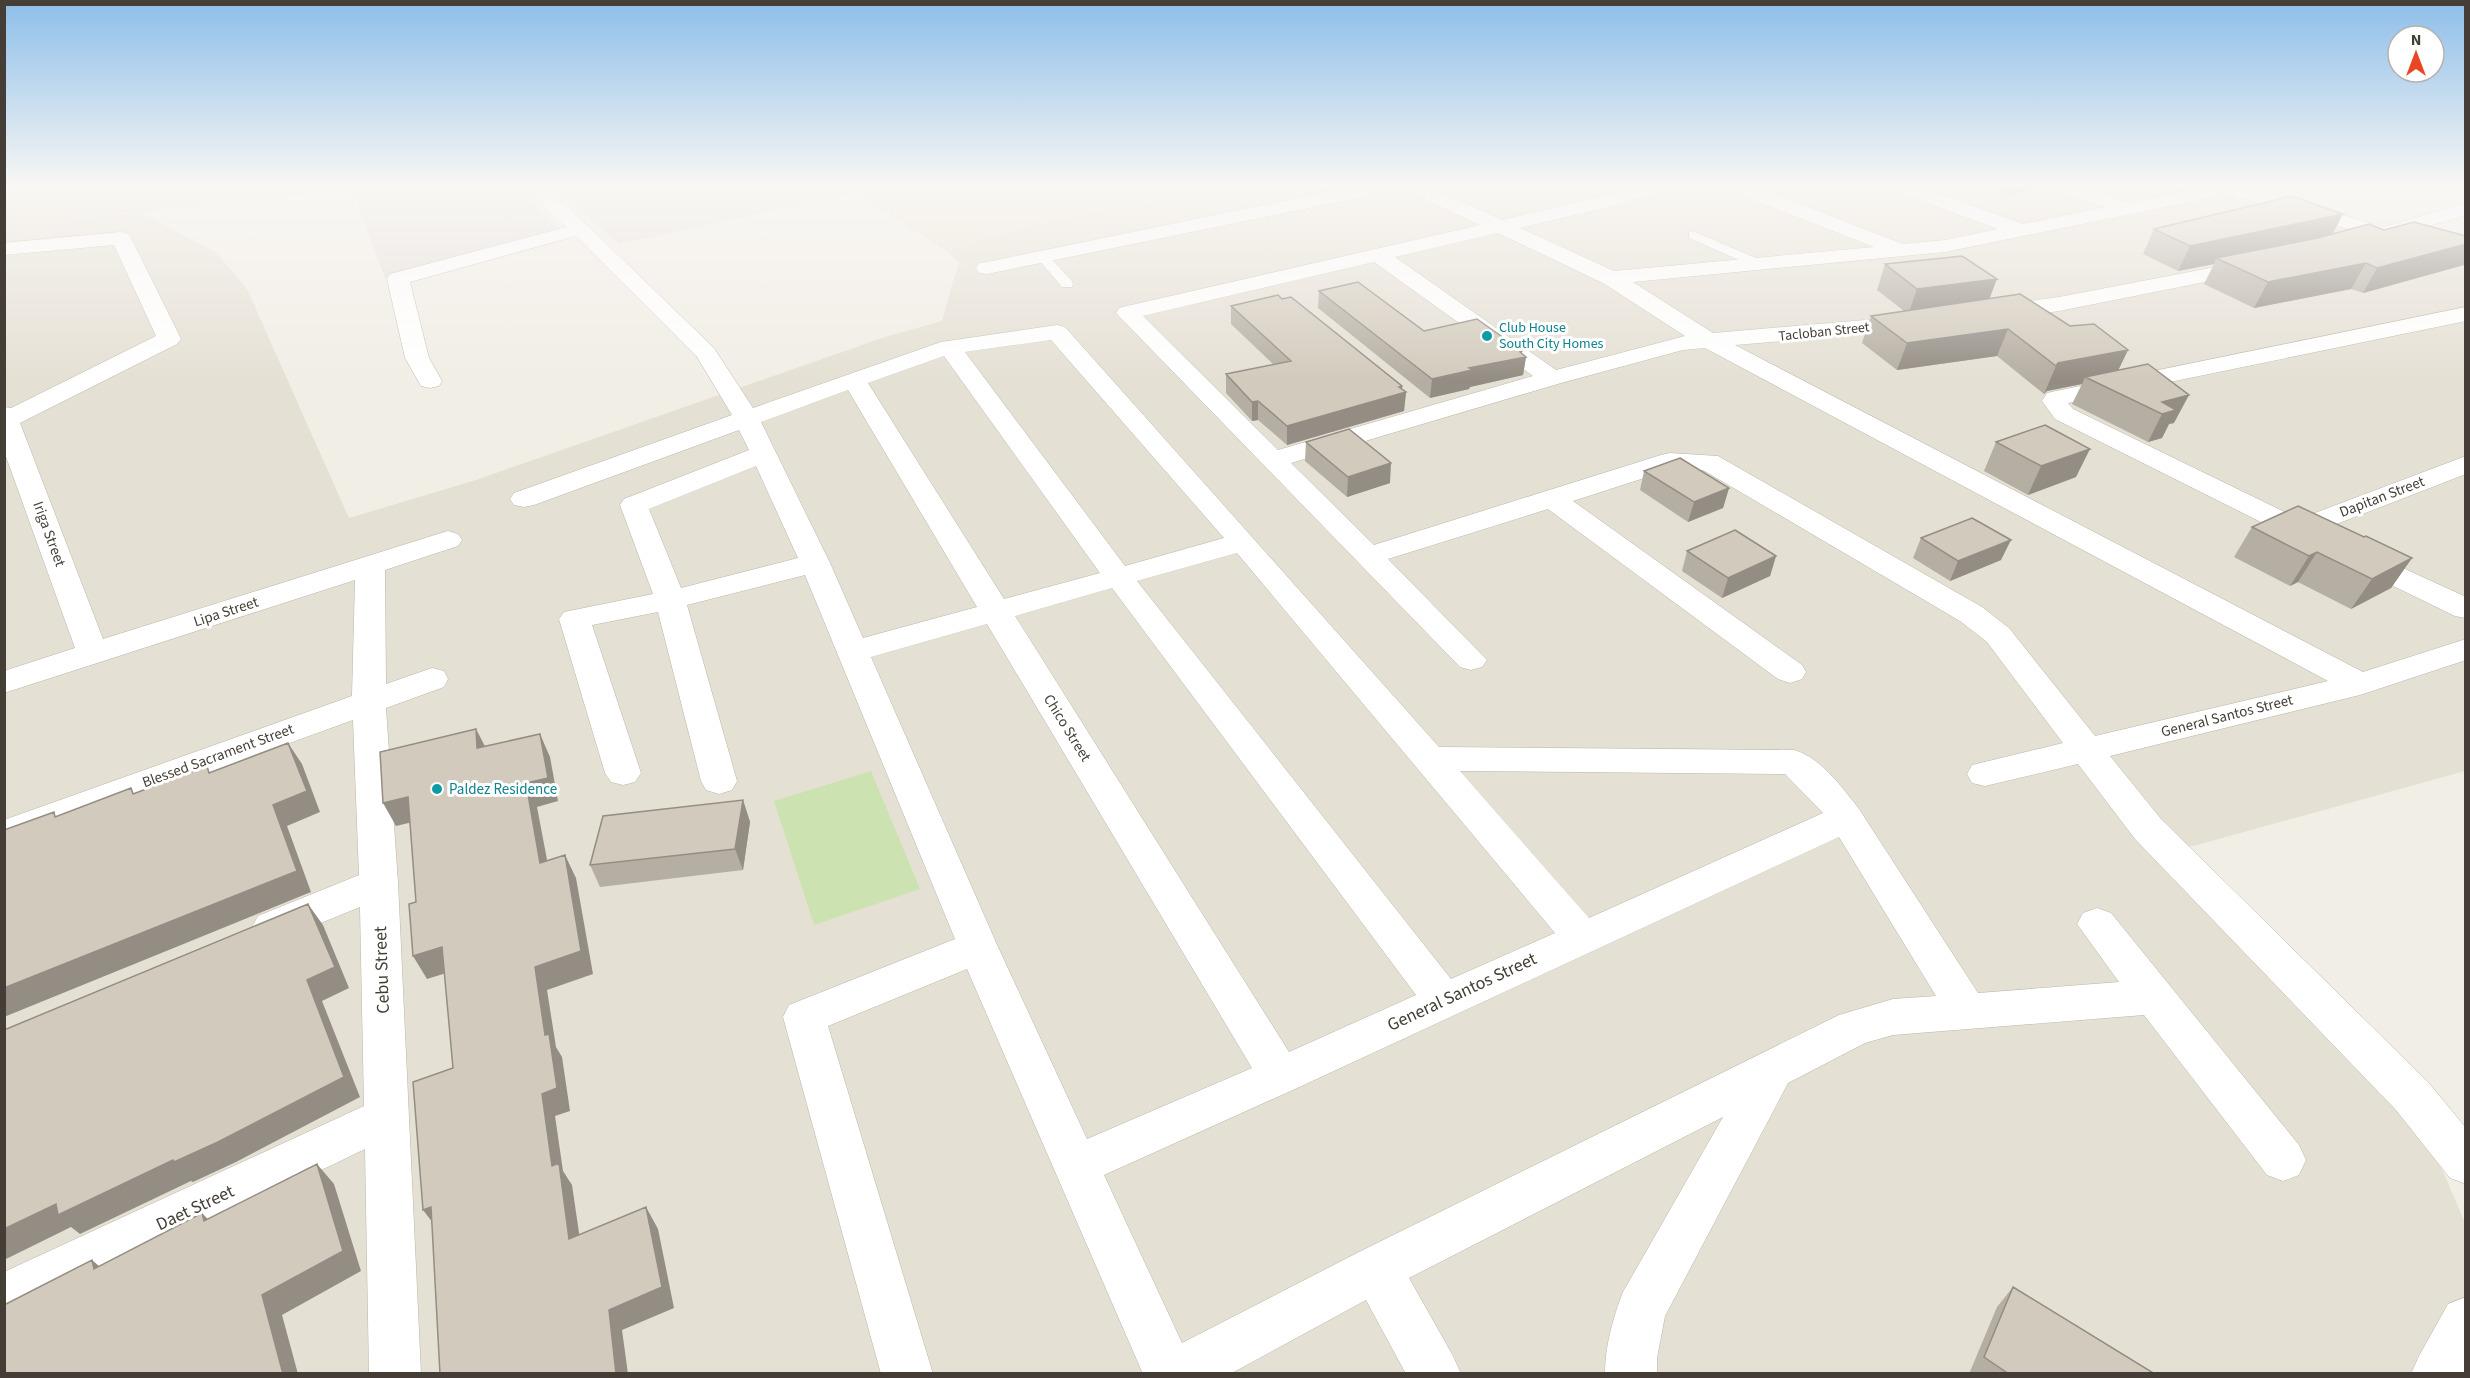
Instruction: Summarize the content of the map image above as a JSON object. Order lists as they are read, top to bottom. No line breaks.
{"streets":{"street":["Tacloban Street","Dapitan Street","Iriga Street","Lipa Street","General Santos Street","Chico Street","Blessed Sacrament Street","Cebu Street","Daet Street"]},"crossings":[["Iriga Street","Lipa Street"],["Lipa Street","Cebu Street"],["General Santos Street","Chico Street"],["Blessed Sacrament Street","Cebu Street"],["Cebu Street","Daet Street"]],"places":["Club House South City Homes","Paldez Residence"],"north":"top"}
